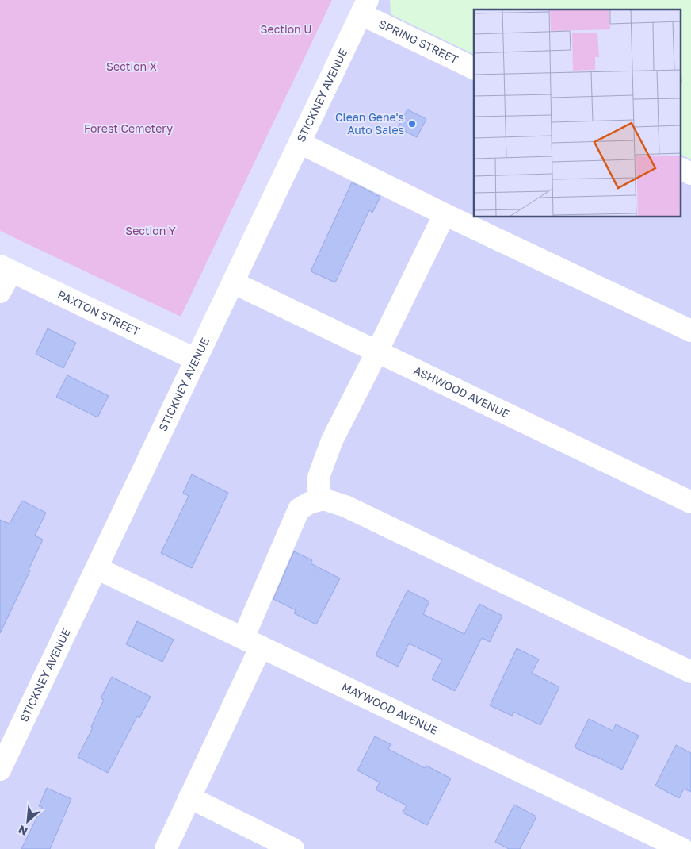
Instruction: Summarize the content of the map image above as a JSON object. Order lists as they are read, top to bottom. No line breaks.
{"streets":{"street":["SPRING STREET","STICKNEY AVENUE","PAXTON STREET","ASHWOOD AVENUE","MAYWOOD AVENUE"]},"crossings":[["SPRING STREET","STICKNEY AVENUE"],["STICKNEY AVENUE","PAXTON STREET"],["STICKNEY AVENUE","ASHWOOD AVENUE"],["STICKNEY AVENUE","MAYWOOD AVENUE"]],"parks":["Section U","Section X","Forest Cemetery","Section Y"],"places":["Clean Gene's Auto Sales"],"north":"bottom left"}
